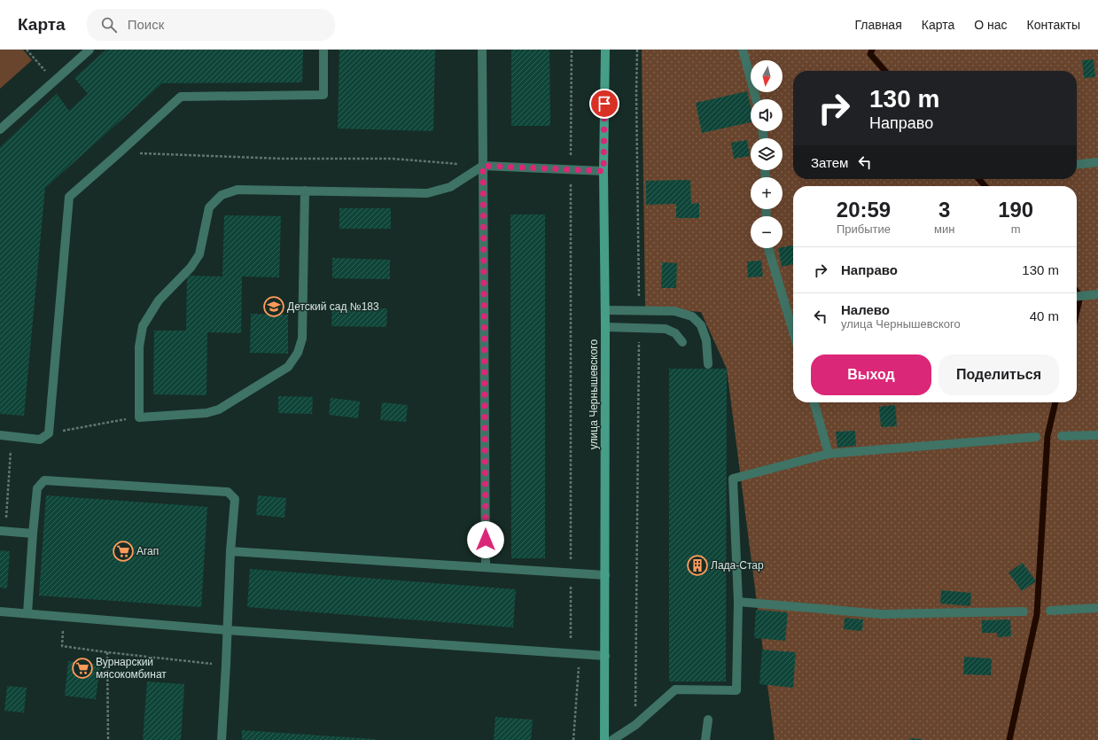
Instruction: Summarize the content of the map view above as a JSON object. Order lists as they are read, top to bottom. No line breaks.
{"streets":{"street":["улица Чернышевского"]},"places":{"school or university":["Детский сад №183"],"supermarket":["Агап","Вурнарский мясокомбинат"],"building":["Лада-Стар"]},"north":"bottom","page":{"header":"Карта","search":"Поиск","nav":["Главная","Карта","О нас","Контакты"],"map_buttons":["+","−"],"turn":["130 m","Направо"],"then":"Затем","eta":["20:59","Прибытие","3","мин","190","m"],"list":[{"name":"Направо","value":"130 m"},{"name":"Налево","note":"улица Чернышевского","value":"40 m"}],"buttons":["Выход","Поделиться"]}}
